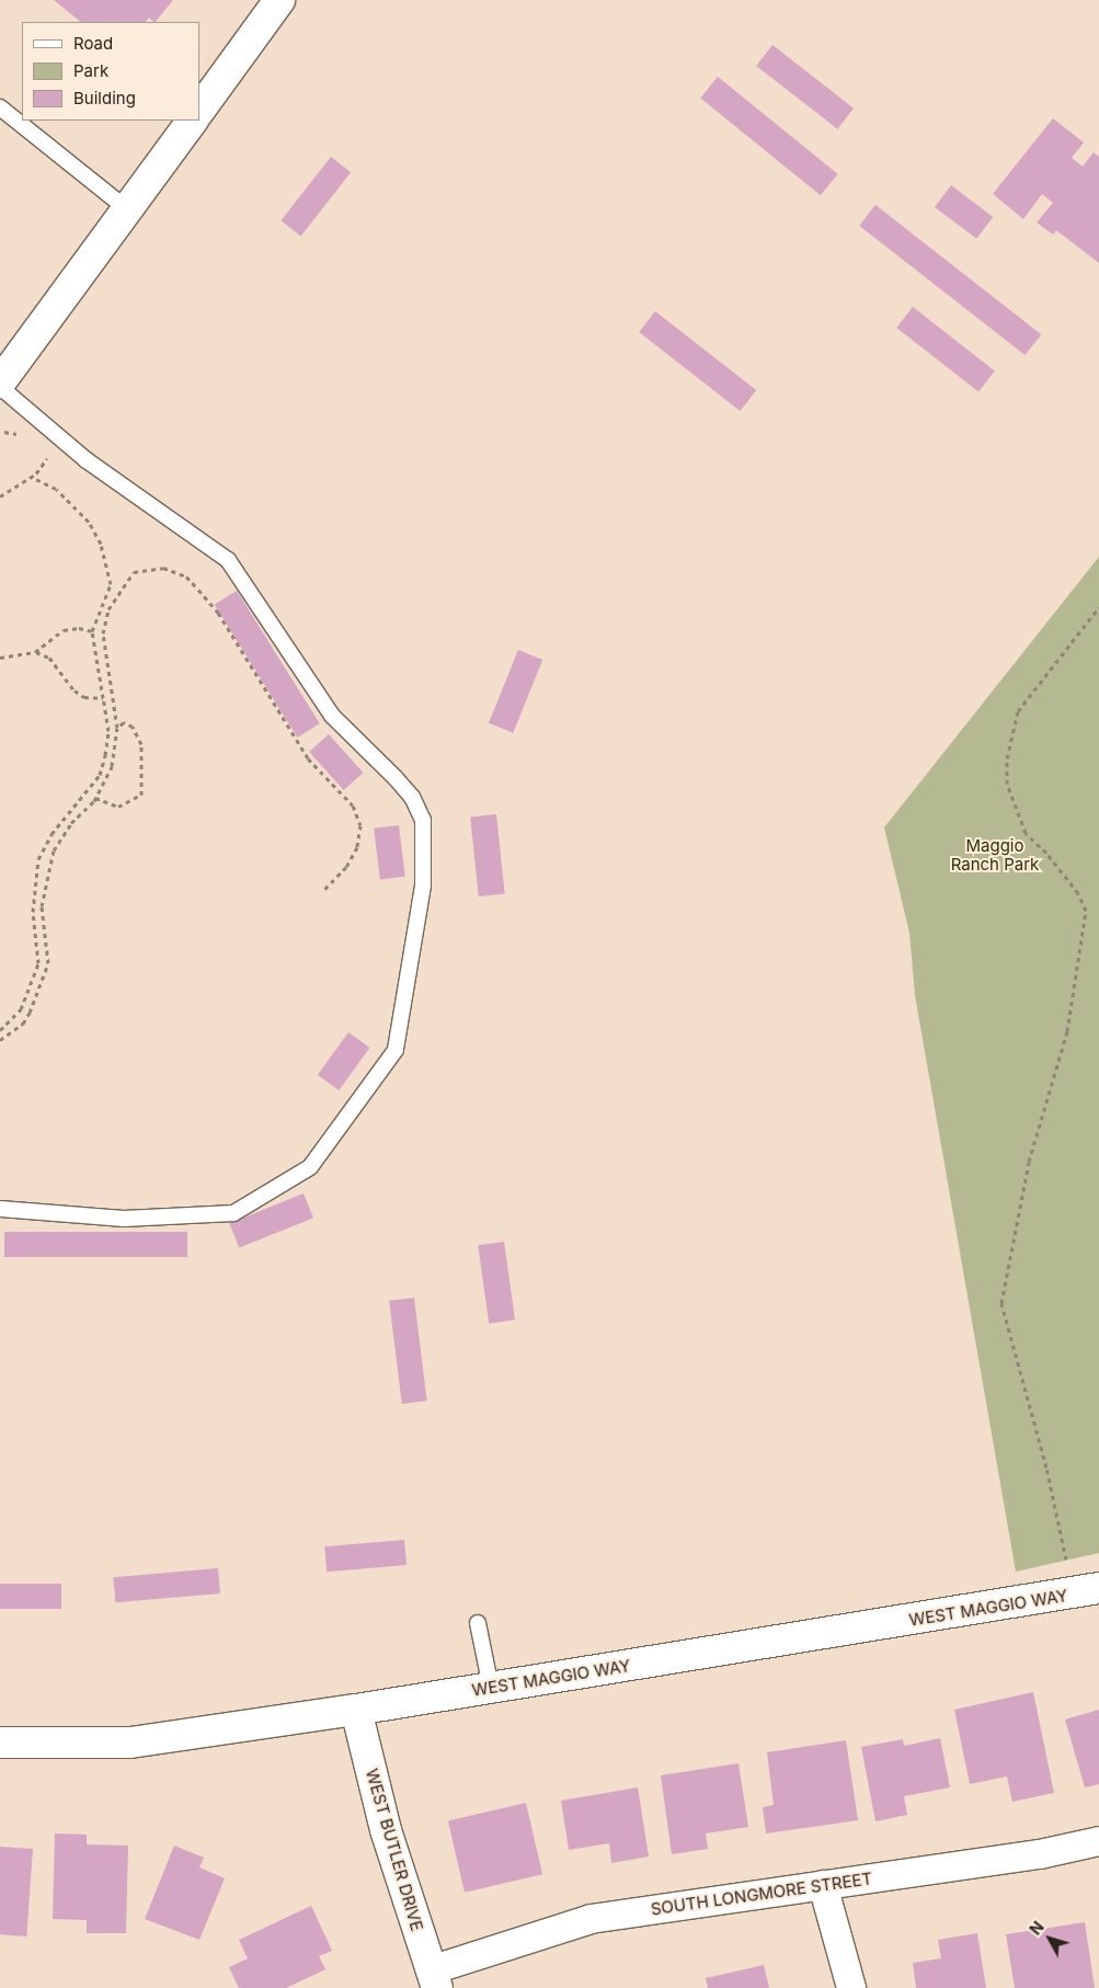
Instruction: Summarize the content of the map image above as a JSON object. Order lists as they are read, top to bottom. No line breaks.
{"streets":{"street":["WEST MAGGIO WAY","WEST BUTLER DRIVE","SOUTH LONGMORE STREET"]},"crossings":[["WEST MAGGIO WAY","WEST BUTLER DRIVE"],["WEST BUTLER DRIVE","SOUTH LONGMORE STREET"]],"parks":["Maggio Ranch Park"],"legend":["Road","Park","Building"],"north":"top left"}
